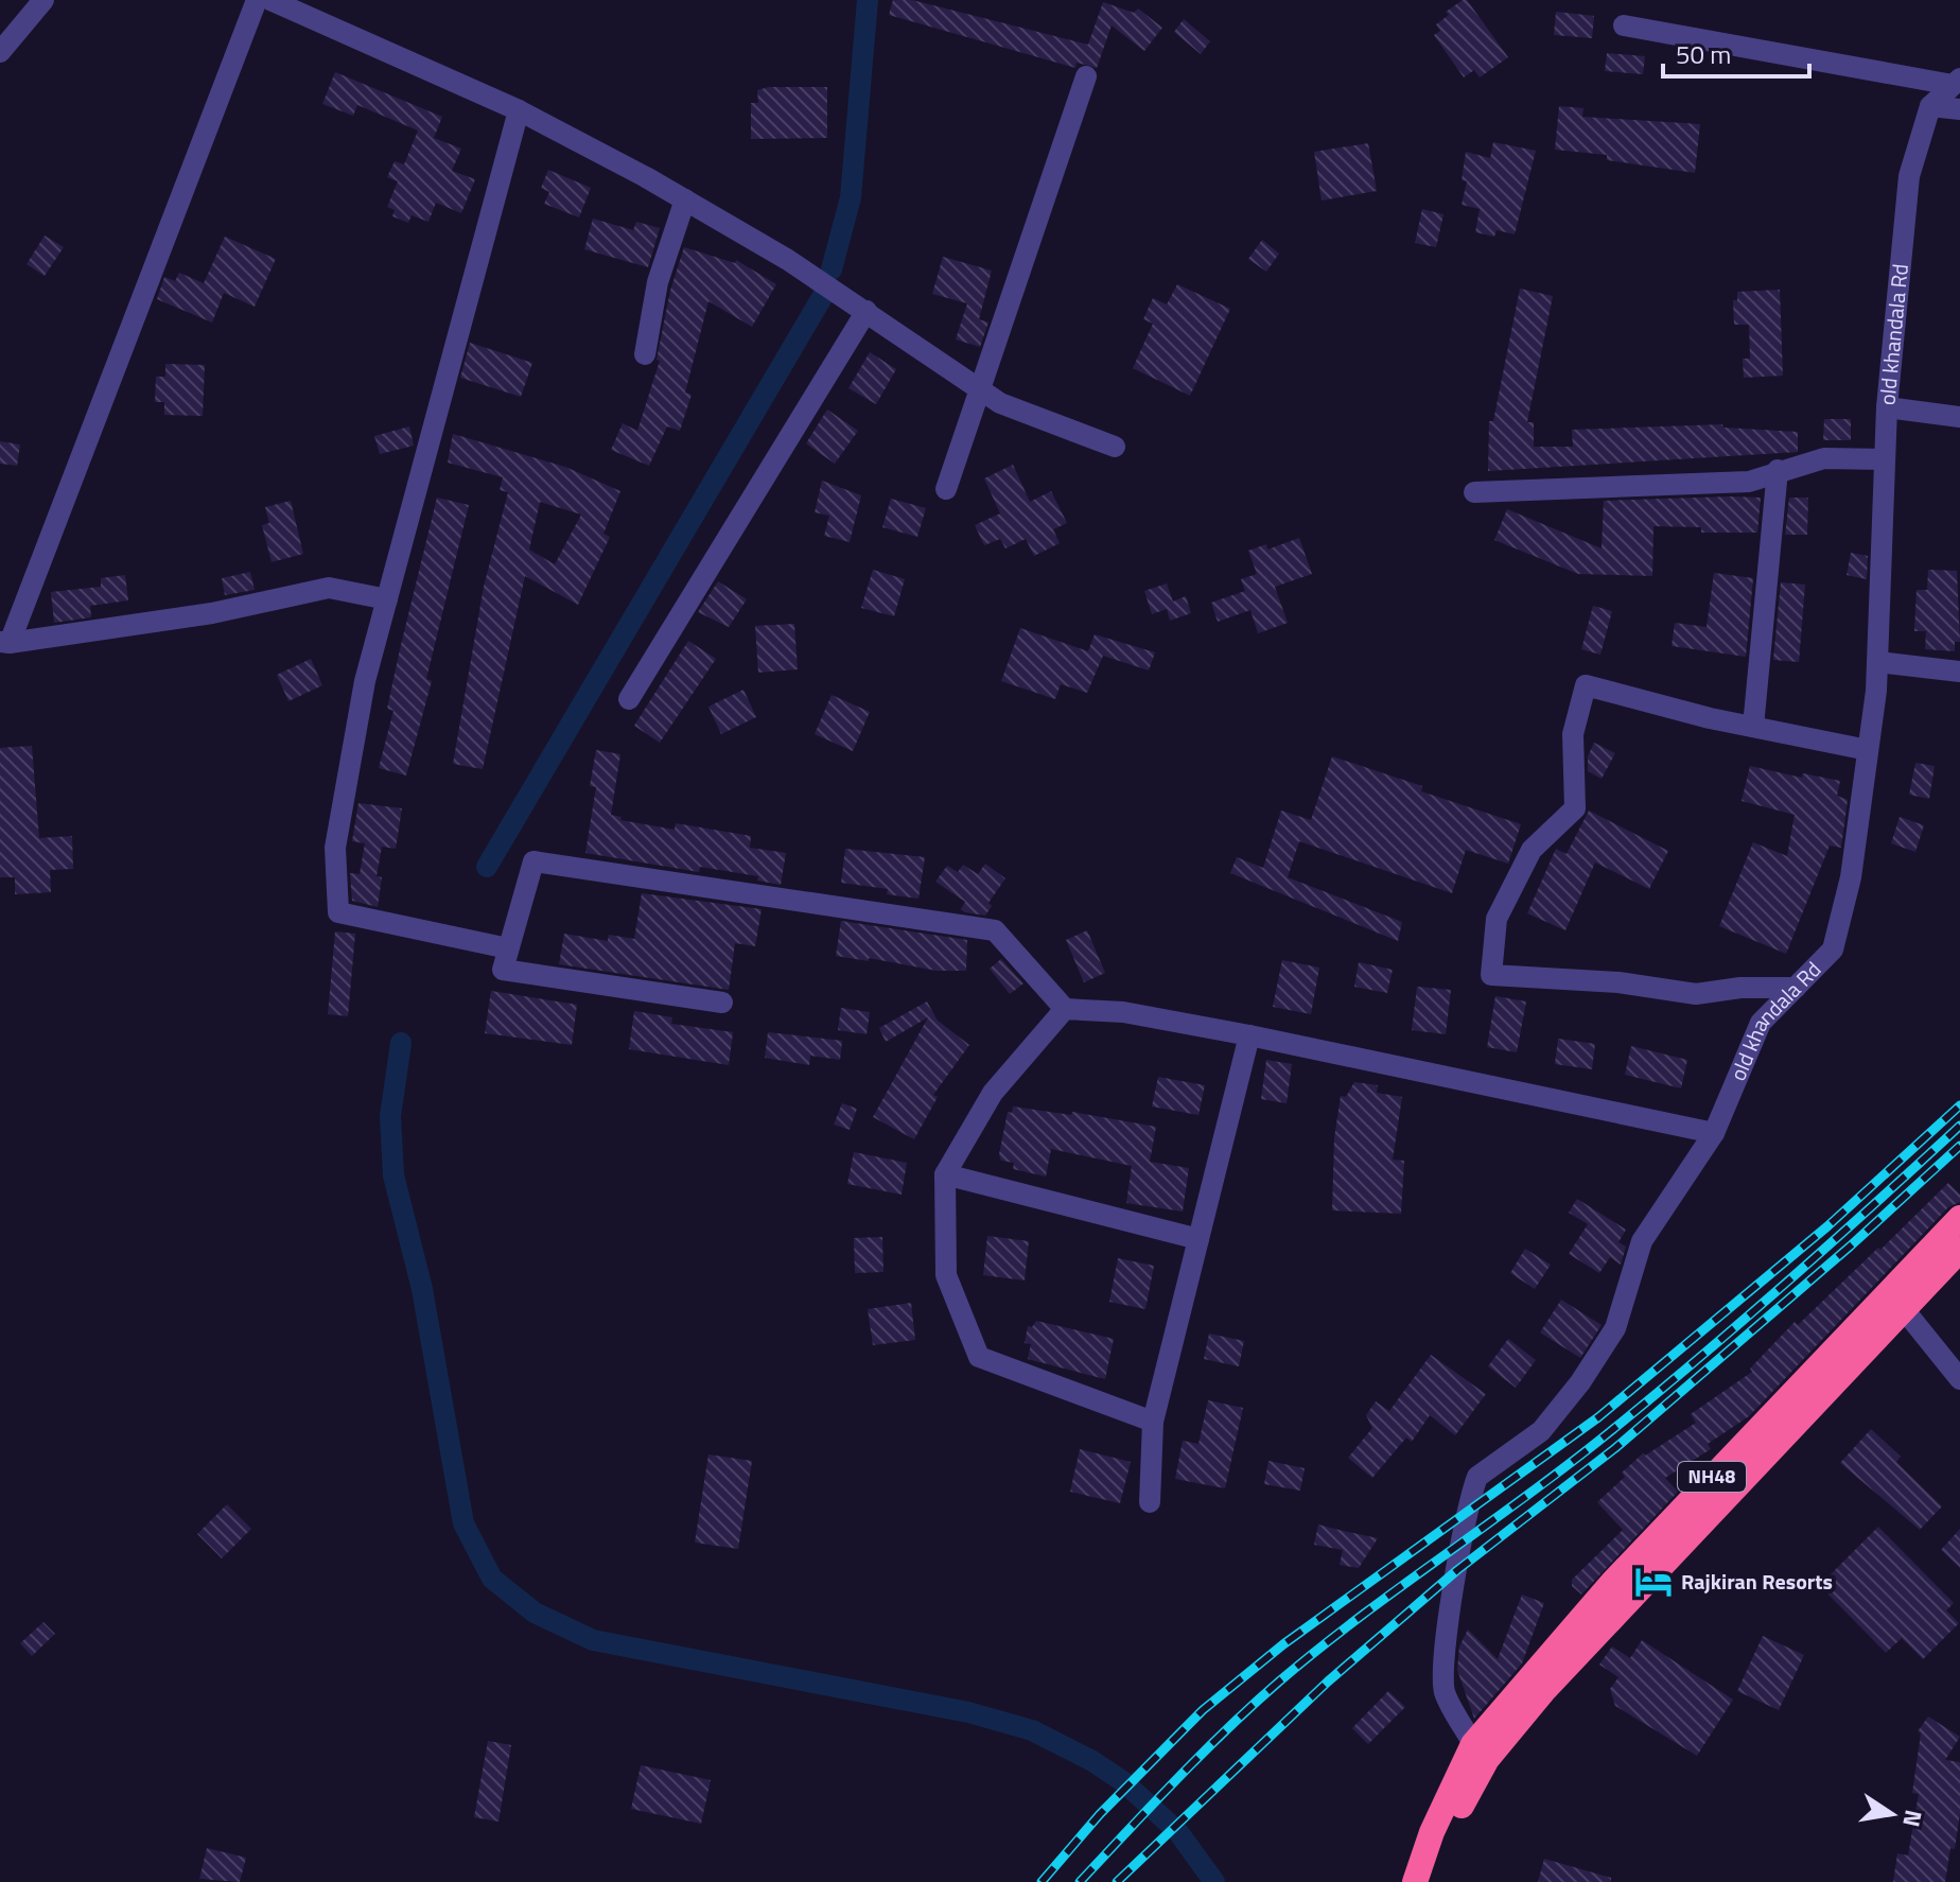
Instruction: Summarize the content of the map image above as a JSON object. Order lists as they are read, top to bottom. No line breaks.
{"streets":{"highway":["NH48"],"street":["old khandala Rd"]},"crossings":[["old khandala Rd","NH48"]],"places":{"hotel":["Rajkiran Resorts"]},"scale_bar":"50 m","north":"right"}
